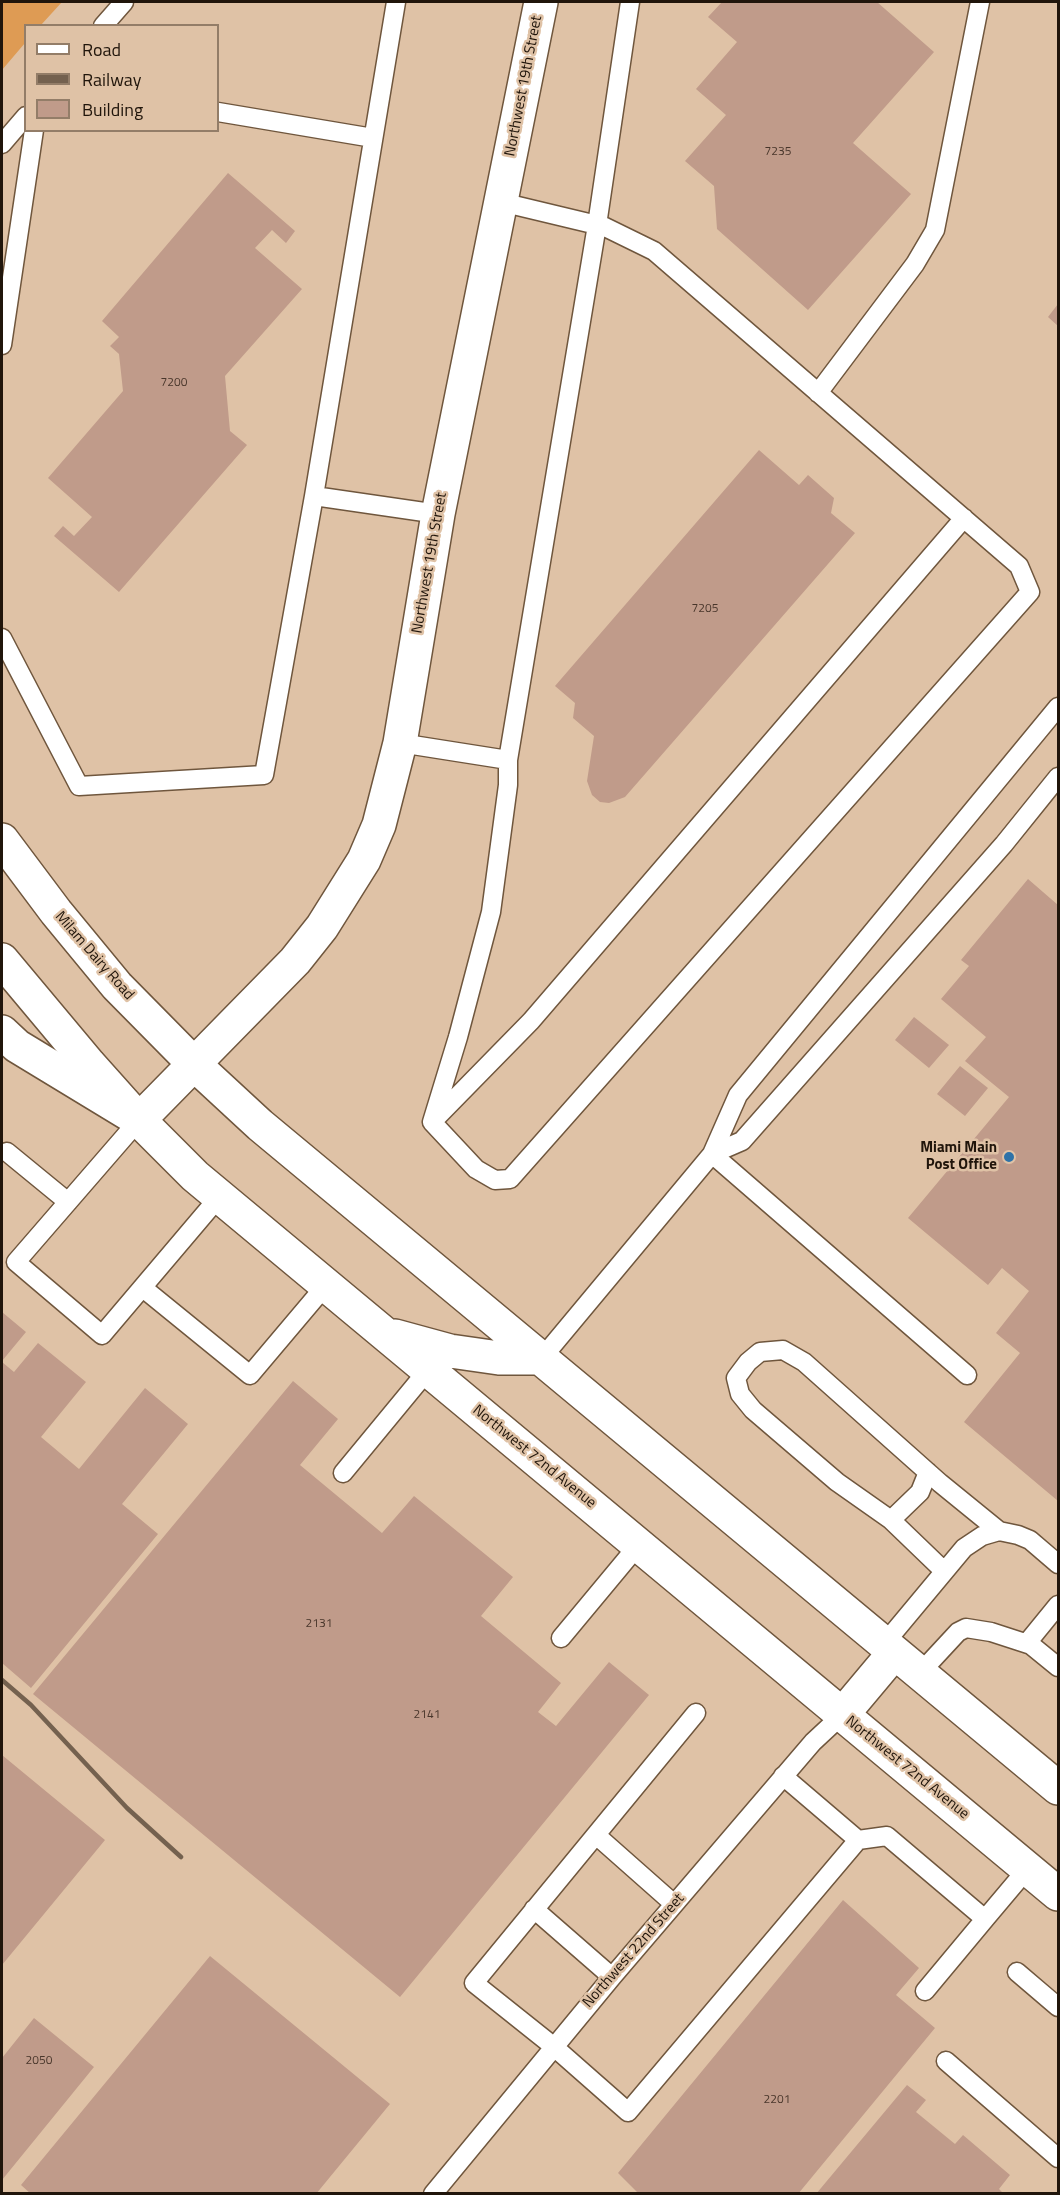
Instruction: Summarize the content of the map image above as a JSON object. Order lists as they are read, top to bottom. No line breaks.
{"streets":{"main road":["Northwest 19th Street","Milam Dairy Road","Northwest 72nd Avenue"],"lane":["Northwest 22nd Street"]},"crossings":[["Northwest 19th Street","Milam Dairy Road"],["Northwest 19th Street","Northwest 72nd Avenue"],["Northwest 72nd Avenue","Northwest 22nd Street"]],"places":["Miami Main Post Office"],"house_numbers":["7235","7200","7205","2131","2141","2050","2201"],"legend":["Road","Railway","Building"]}
